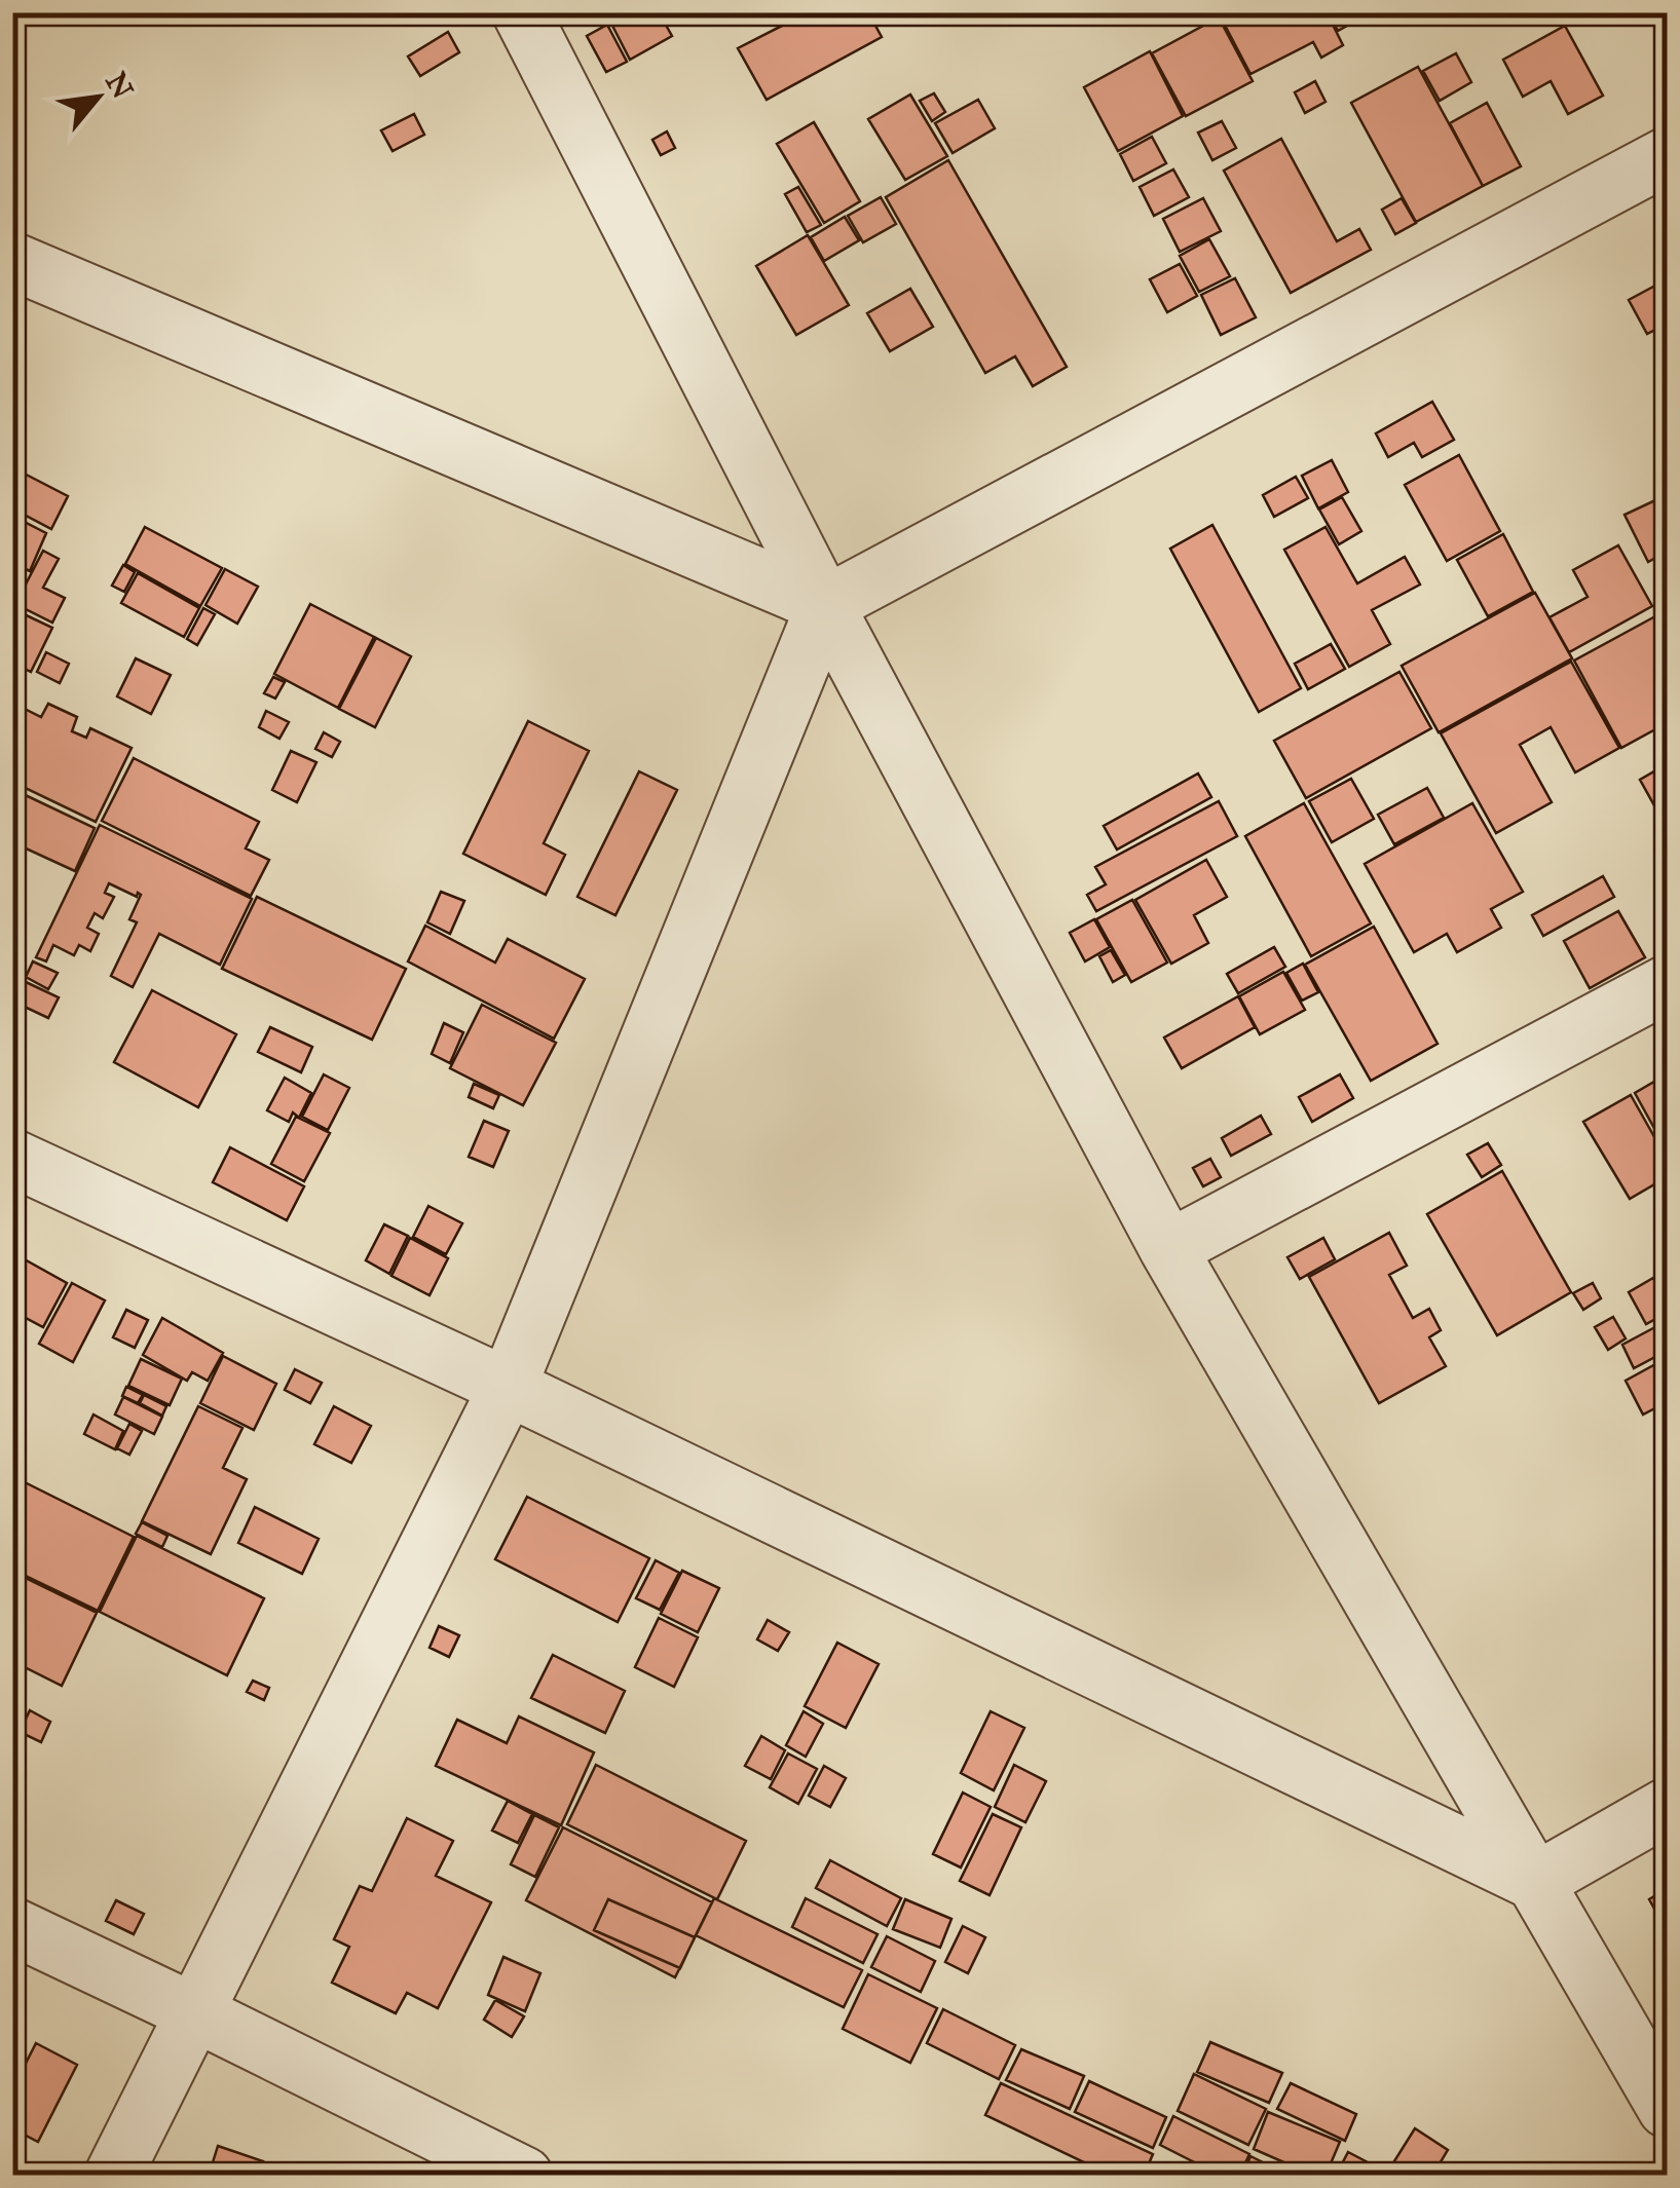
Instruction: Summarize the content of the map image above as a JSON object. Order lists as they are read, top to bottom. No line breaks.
{"north":"top right"}
